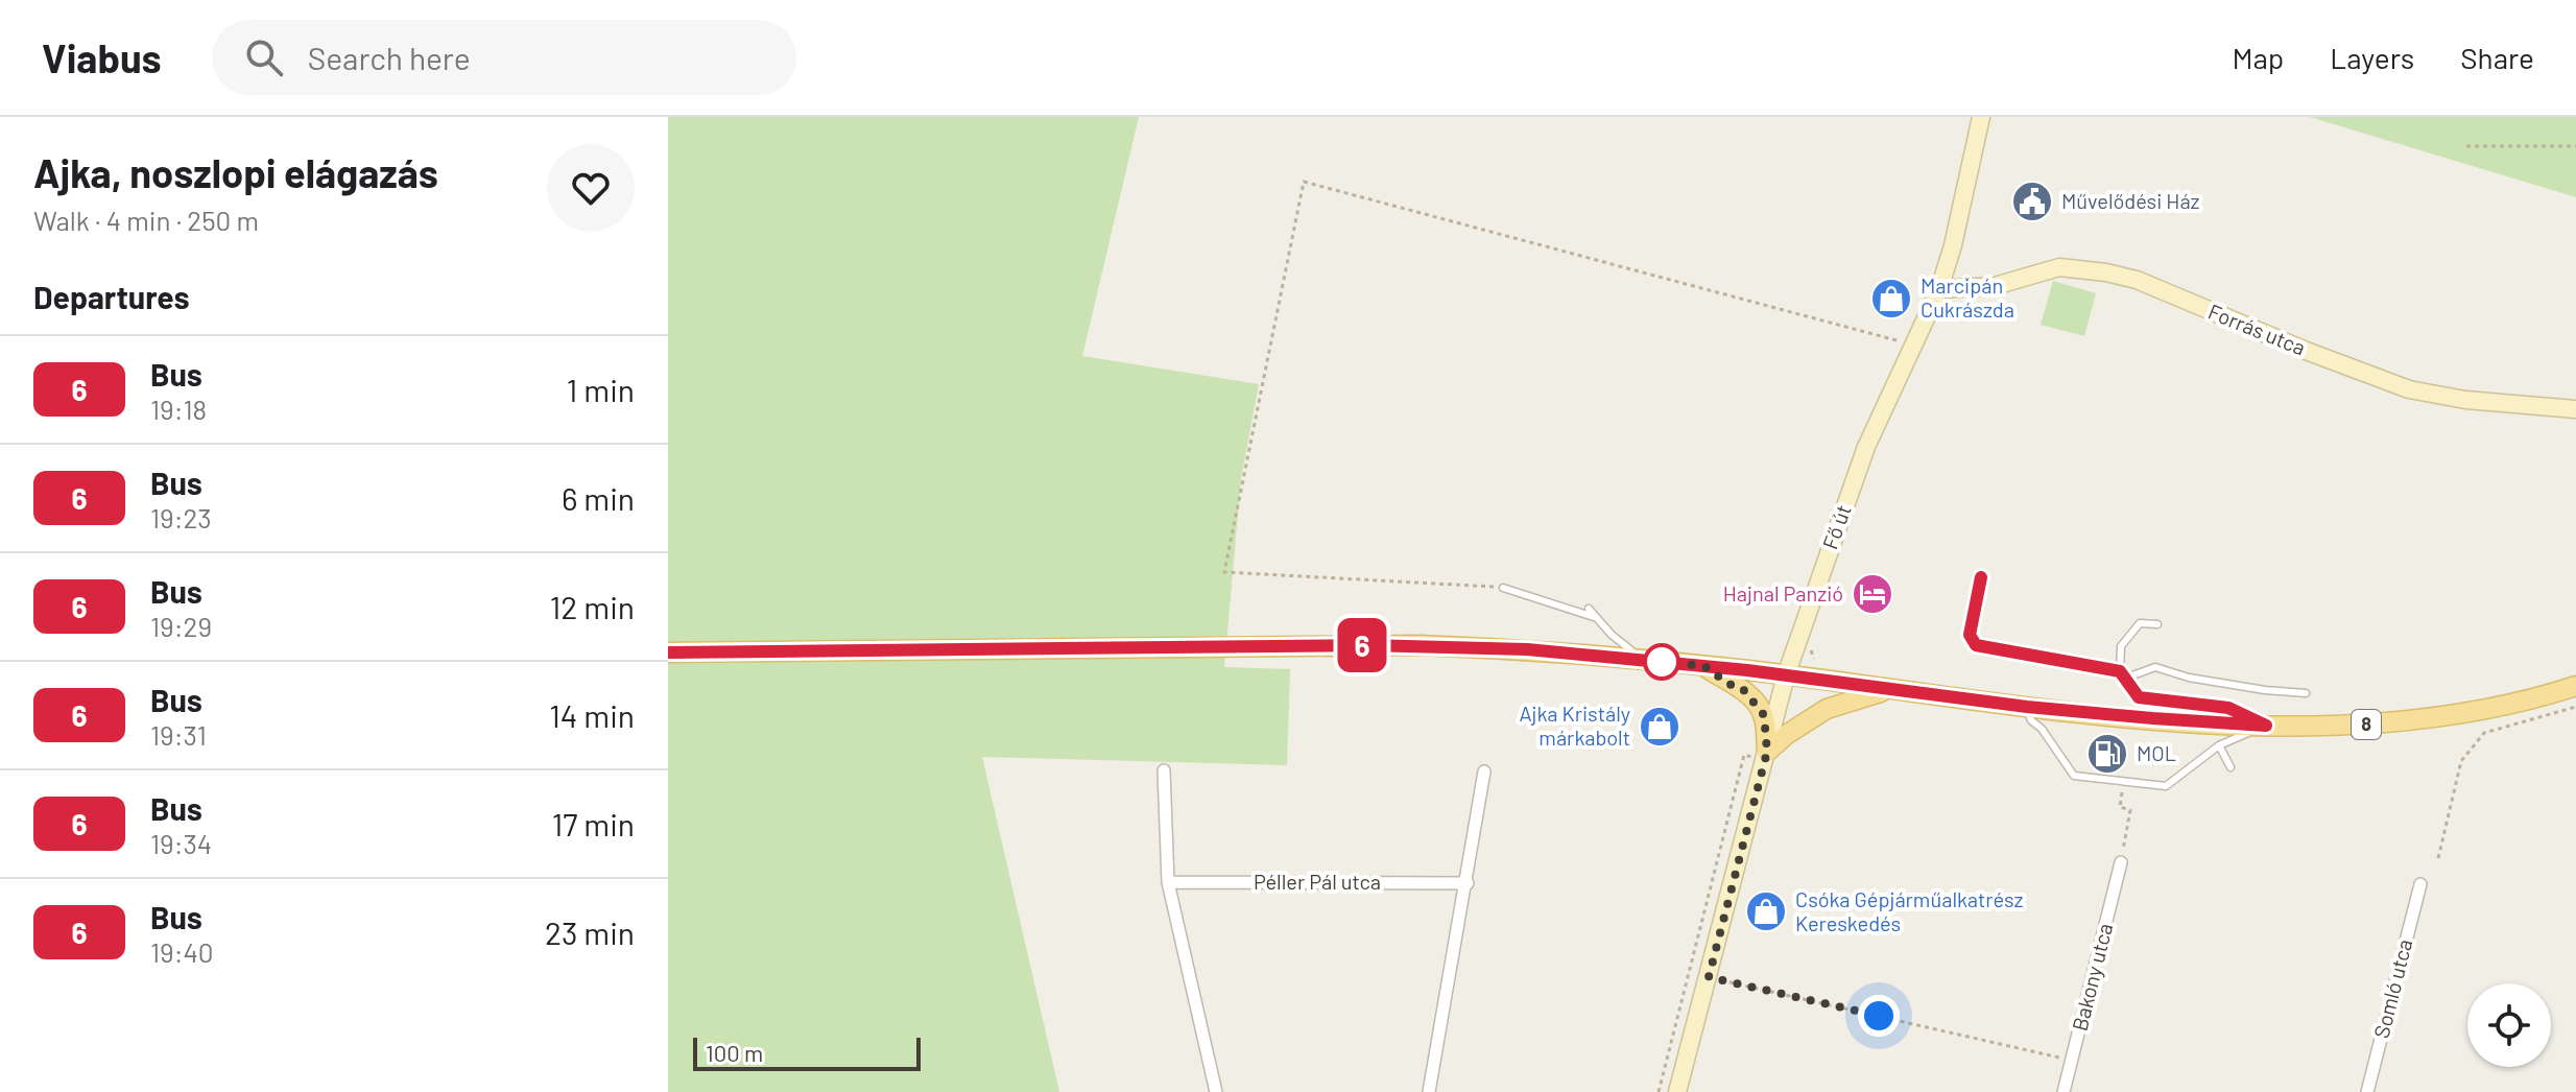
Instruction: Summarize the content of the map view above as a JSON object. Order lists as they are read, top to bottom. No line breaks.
{"streets":{"main road":["Forrás utca","Fő út","8"],"street":["Péller Pál utca","Bakony utca","Somló utca"]},"crossings":[["Forrás utca","Fő út"],["Fő út","8"]],"places":{"public building":["Művelődési Ház"],"shop":["Marcipán Cukrászda","Ajka Kristály márkabolt","Csóka Gépjárműalkatrész Kereskedés"],"hotel":["Hajnal Panzió"],"fuel station":["MOL"]},"lines":["bus line 6"],"scale_bar":"100 m","page":{"header":"Viabus","search":"Search here","nav":["Map","Layers","Share"],"heading":[["Ajka, noszlopi elágazás","Walk · 4 min · 250 m"],"Departures"],"on_map":"6","list":[{"mark":"6","name":"Bus","note":"19:18","value":"1 min"},{"mark":"6","name":"Bus","note":"19:23","value":"6 min"},{"mark":"6","name":"Bus","note":"19:29","value":"12 min"},{"mark":"6","name":"Bus","note":"19:31","value":"14 min"},{"mark":"6","name":"Bus","note":"19:34","value":"17 min"},{"mark":"6","name":"Bus","note":"19:40","value":"23 min"}],"scale":"100 m"}}
